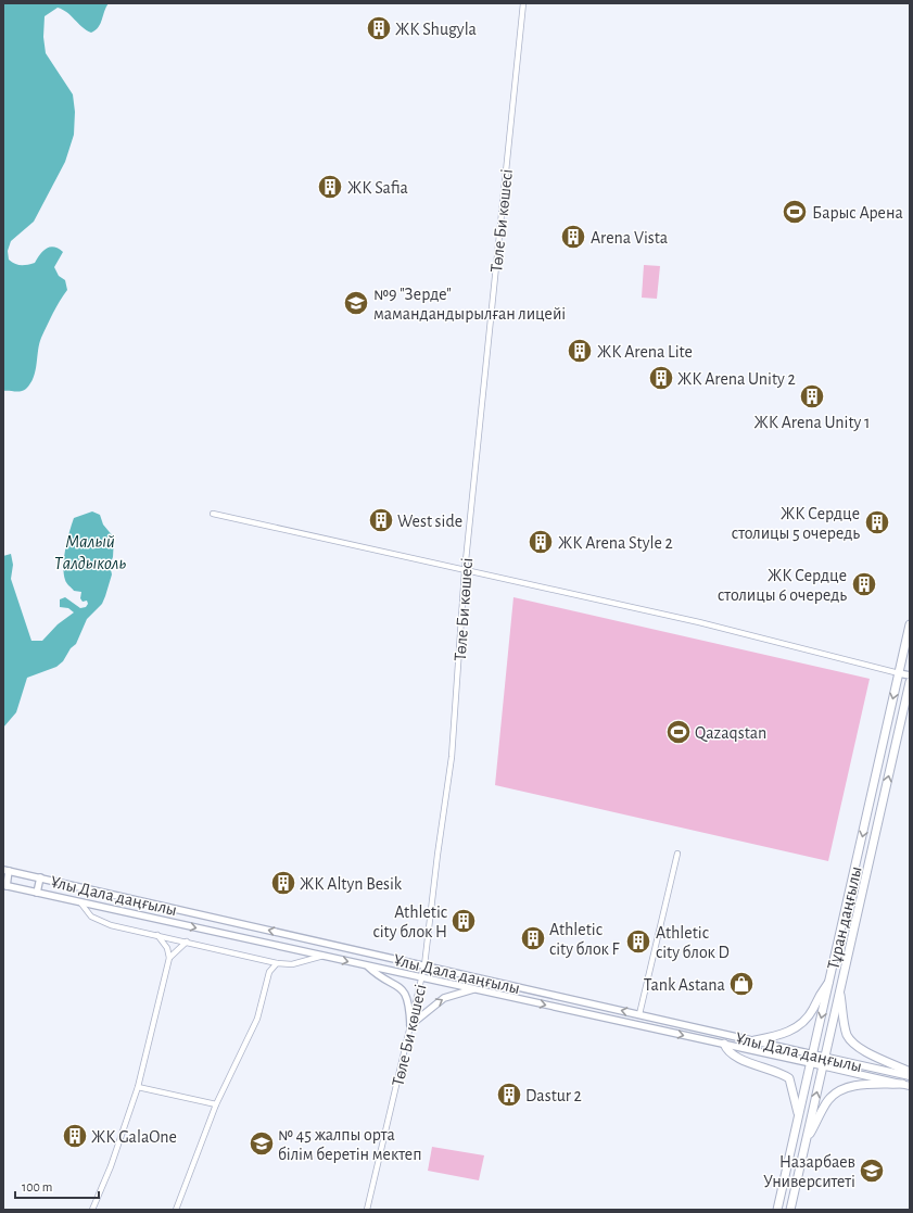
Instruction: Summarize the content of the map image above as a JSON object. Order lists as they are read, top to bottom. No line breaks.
{"streets":{"main road":["Ұлы Дала даңғылы","Тұран даңғылы"],"street":["Төле Би көшесі"]},"crossings":[["Төле Би көшесі","Ұлы Дала даңғылы"],["Ұлы Дала даңғылы","Тұран даңғылы"]],"water":["Малый Талдыколь"],"places":{"building":["ЖК Shugyla","ЖК Safia","Arena Vista","ЖК Arena Lite","ЖК Arena Unity 2","ЖК Arena Unity 1","West side","ЖК Сердце столицы 5 очередь","ЖК Arena Style 2","ЖК Сердце столицы 6 очередь","ЖК Altyn Besik","Athletic city блок H","Athletic city блок F","Athletic city блок D","Dastur 2","ЖК GalaOne"],"sports":["Барыс Арена","Qazaqstan"],"school or university":["№9 \"Зерде\" мамандандырылған лицейі","№ 45 жалпы орта білім беретін мектеп","Назарбаев Университеті"],"shop":["Tank Astana"]},"scale_bar":"100 m"}
